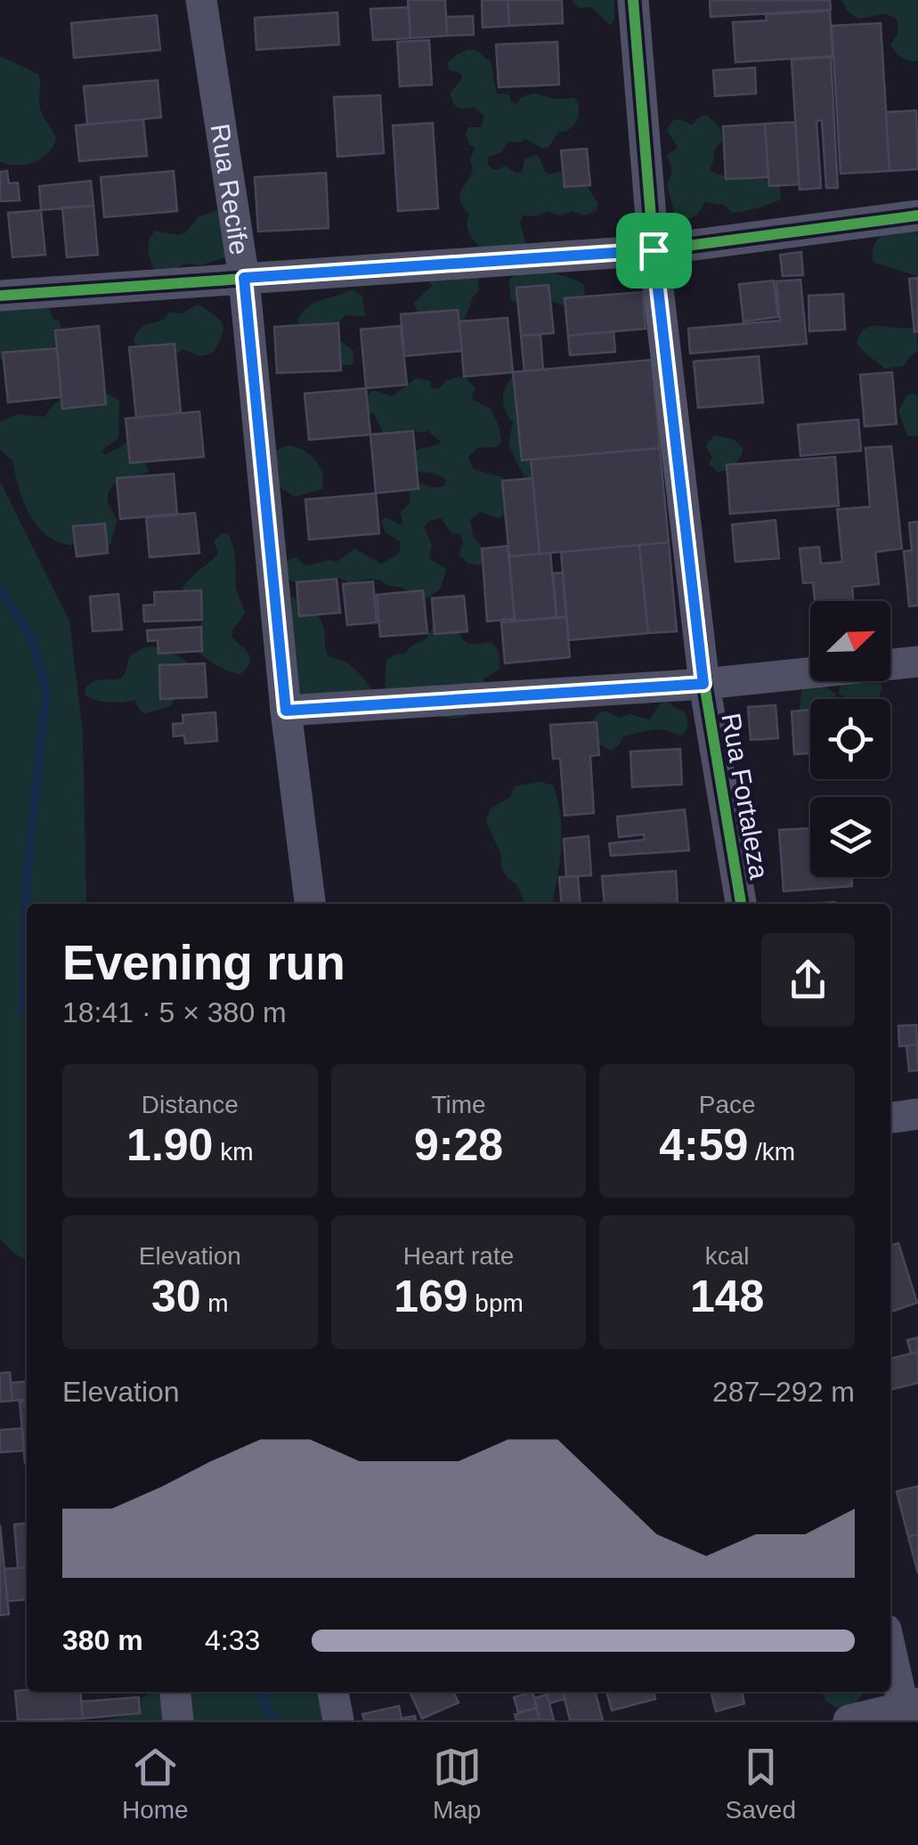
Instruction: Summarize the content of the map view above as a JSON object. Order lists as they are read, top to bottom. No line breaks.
{"streets":{"street":["Rua Recife","Rua Fortaleza"]},"north":"top right","page":{"heading":["Evening run","18:41 · 5 × 380 m"],"stats":[["Distance","1.90 km"],["Time","9:28"],["Pace","4:59 /km"],["Elevation","30 m"],["Heart rate","169 bpm"],["kcal","148"]],"chart":["Elevation","287–292 m"],"list":[{"name":"380 m","note":"4:33"}],"tabs":["Home","Map","Saved"]}}
